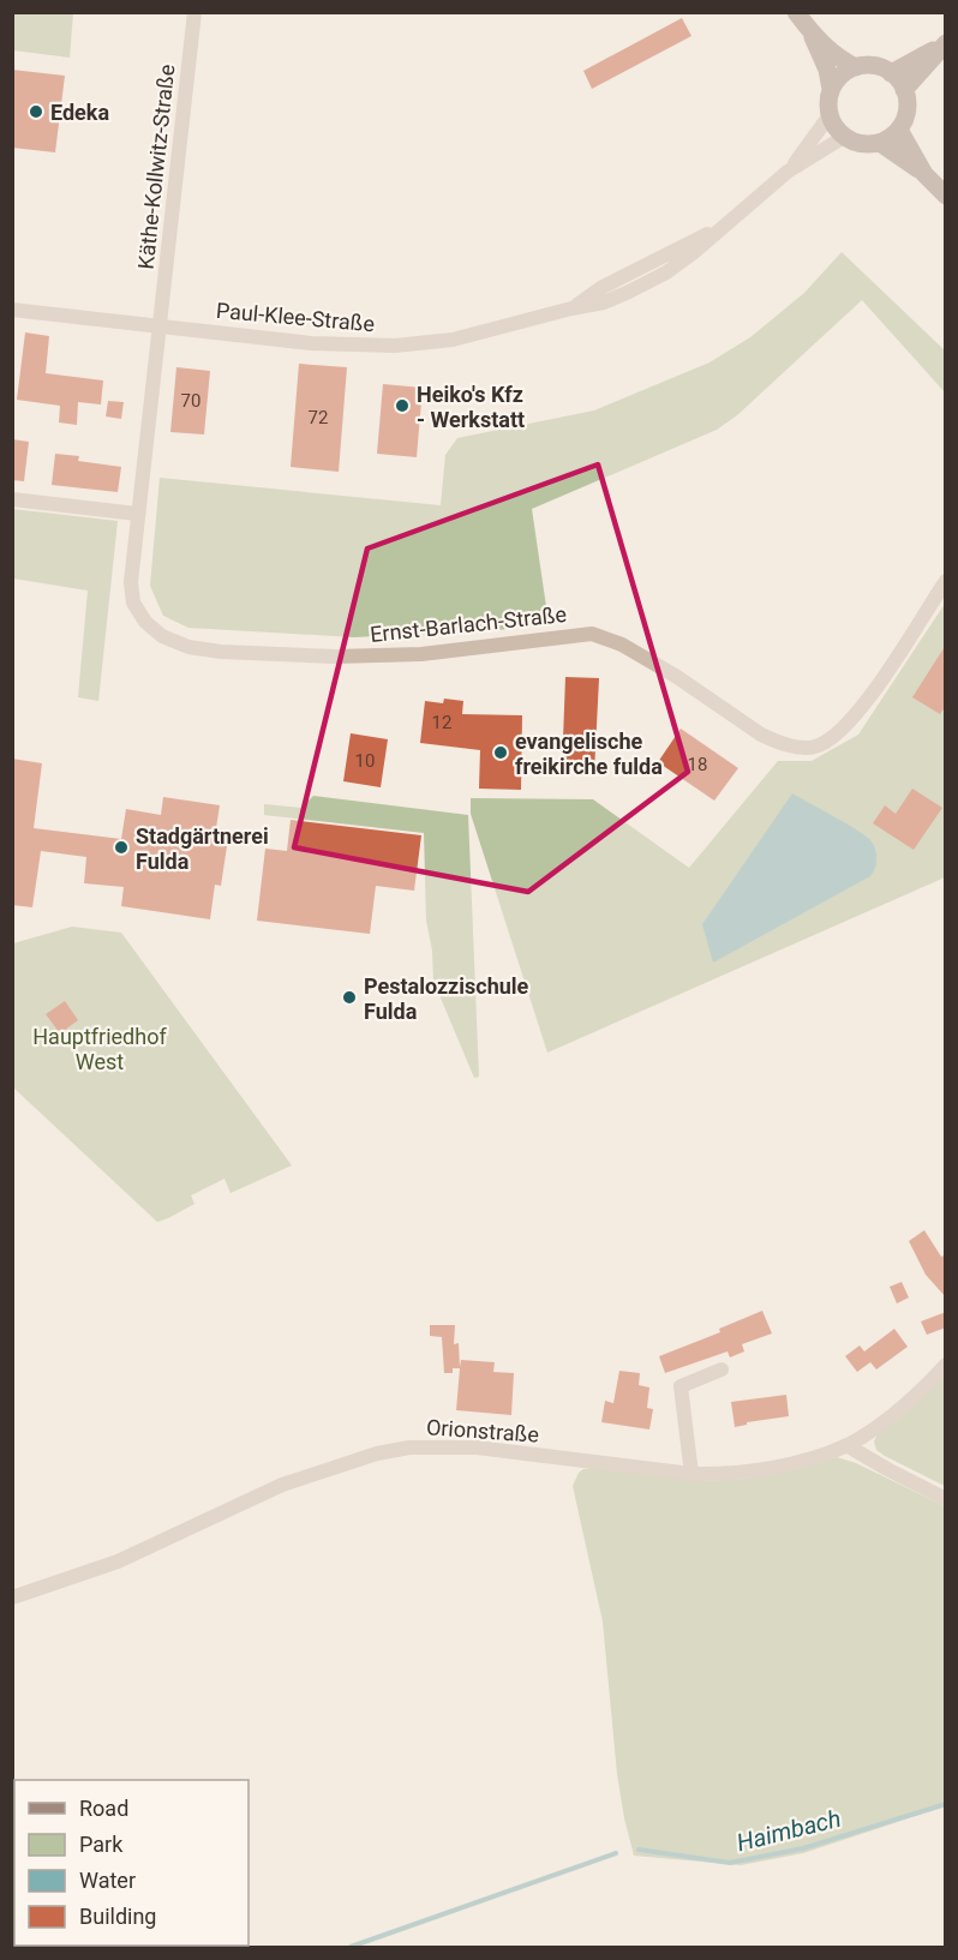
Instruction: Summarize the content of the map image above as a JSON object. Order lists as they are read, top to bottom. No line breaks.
{"streets":{"street":["Käthe-Kollwitz-Straße","Paul-Klee-Straße","Ernst-Barlach-Straße","Orionstraße"]},"crossings":[["Käthe-Kollwitz-Straße","Paul-Klee-Straße"],["Käthe-Kollwitz-Straße","Ernst-Barlach-Straße"],["Paul-Klee-Straße","Ernst-Barlach-Straße"]],"water":["Haimbach"],"parks":["Hauptfriedhof West"],"places":["Edeka","Heiko's Kfz - Werkstatt","evangelische freikirche fulda","Stadgärtnerei Fulda","Pestalozzischule Fulda"],"house_numbers":["70","72","12","10","18"],"legend":["Road","Park","Water","Building"]}
